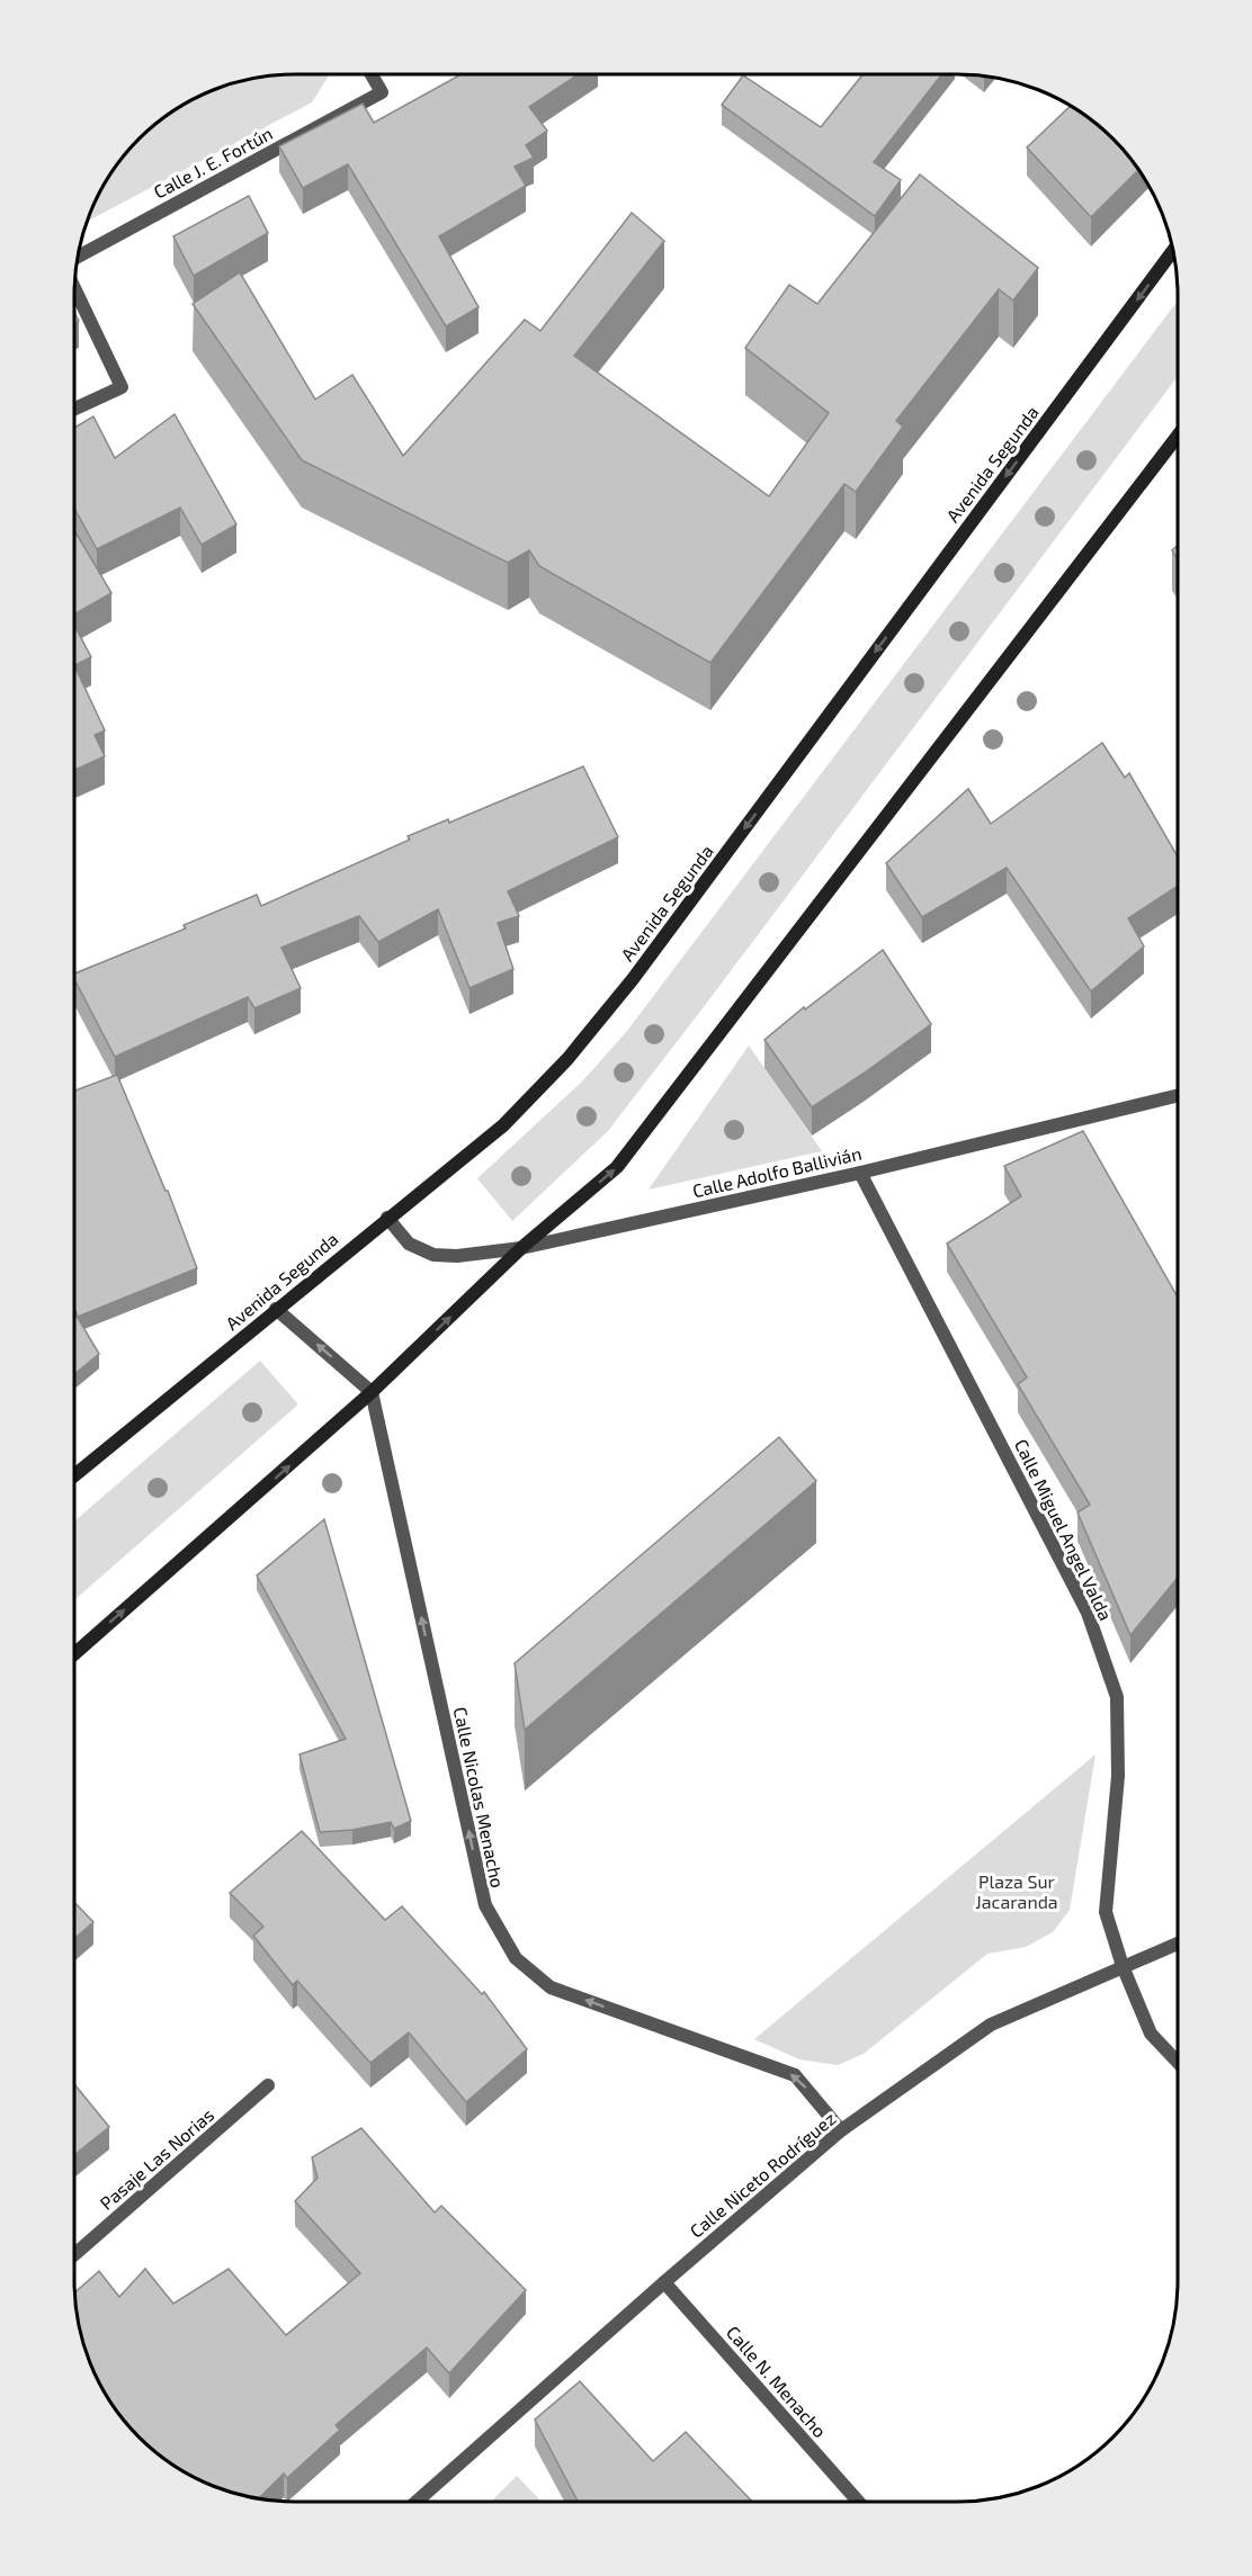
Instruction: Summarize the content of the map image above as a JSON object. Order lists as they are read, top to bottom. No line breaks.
{"streets":{"main road":["Avenida Segunda"],"street":["Calle J. E. Fortún","Calle Adolfo Ballivián","Calle Miguel Angel Valda","Calle Nicolas Menacho","Pasaje Las Norias","Calle Niceto Rodríguez","Calle N. Menacho"]},"crossings":[["Avenida Segunda","Calle Adolfo Ballivián"],["Calle Adolfo Ballivián","Calle Miguel Angel Valda"],["Calle Miguel Angel Valda","Calle Niceto Rodríguez"],["Calle Nicolas Menacho","Calle Niceto Rodríguez"],["Calle Niceto Rodríguez","Calle N. Menacho"]],"one_way":["Calle Nicolas Menacho"],"parks":["Plaza Sur Jacaranda"]}
